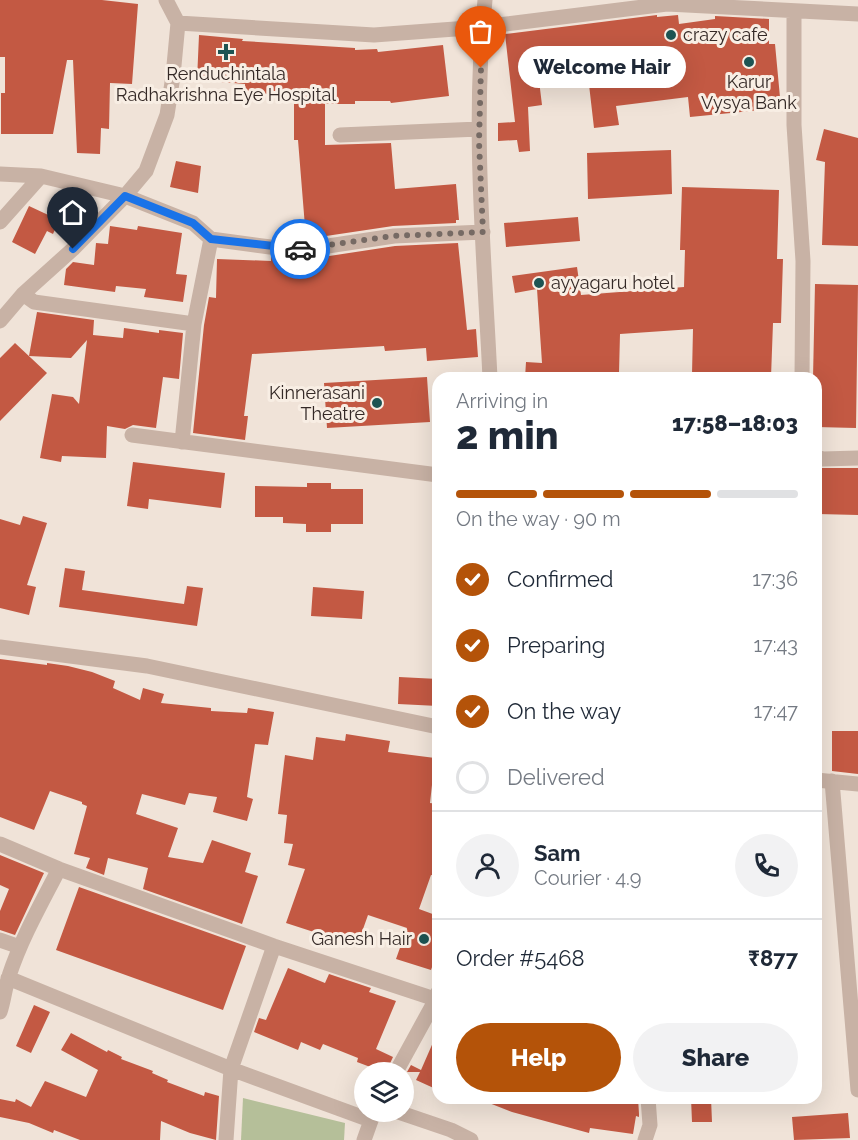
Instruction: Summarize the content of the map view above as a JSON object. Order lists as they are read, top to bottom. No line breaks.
{"places":{"other":["crazy cafe","Karur Vysya Bank","Welcome Hair","ayyagaru hotel","Kinnerasani Theatre","Ganesh Hair"],"health":["Renduchintala Radhakrishna Eye Hospital"]},"page":{"bubble":"Welcome Hair","heading":["2 min","Arriving in","17:58–18:03"],"panel":["Sam","Courier · 4.9","Order #5468","₹877"],"bar":"On the way · 90 m","list":[["Confirmed","17:36"],["Preparing","17:43"],["On the way","17:47"],"Delivered"],"buttons":["Help","Share"]}}
